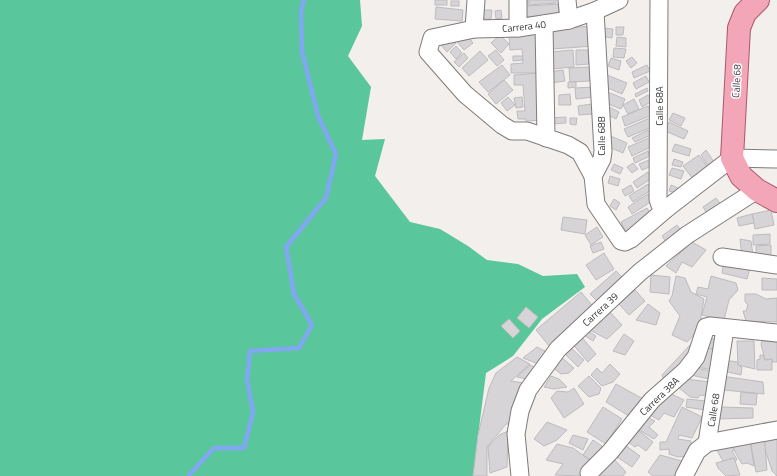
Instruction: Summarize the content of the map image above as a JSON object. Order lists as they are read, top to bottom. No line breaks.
{"streets":{"main road":["Calle 68"],"street":["Carrera 40","Calle 68A","Calle 68B","Carrera 39","Carrera 38A"]},"crossings":[["Carrera 40","Calle 68B"],["Calle 68","Carrera 38A"]]}
